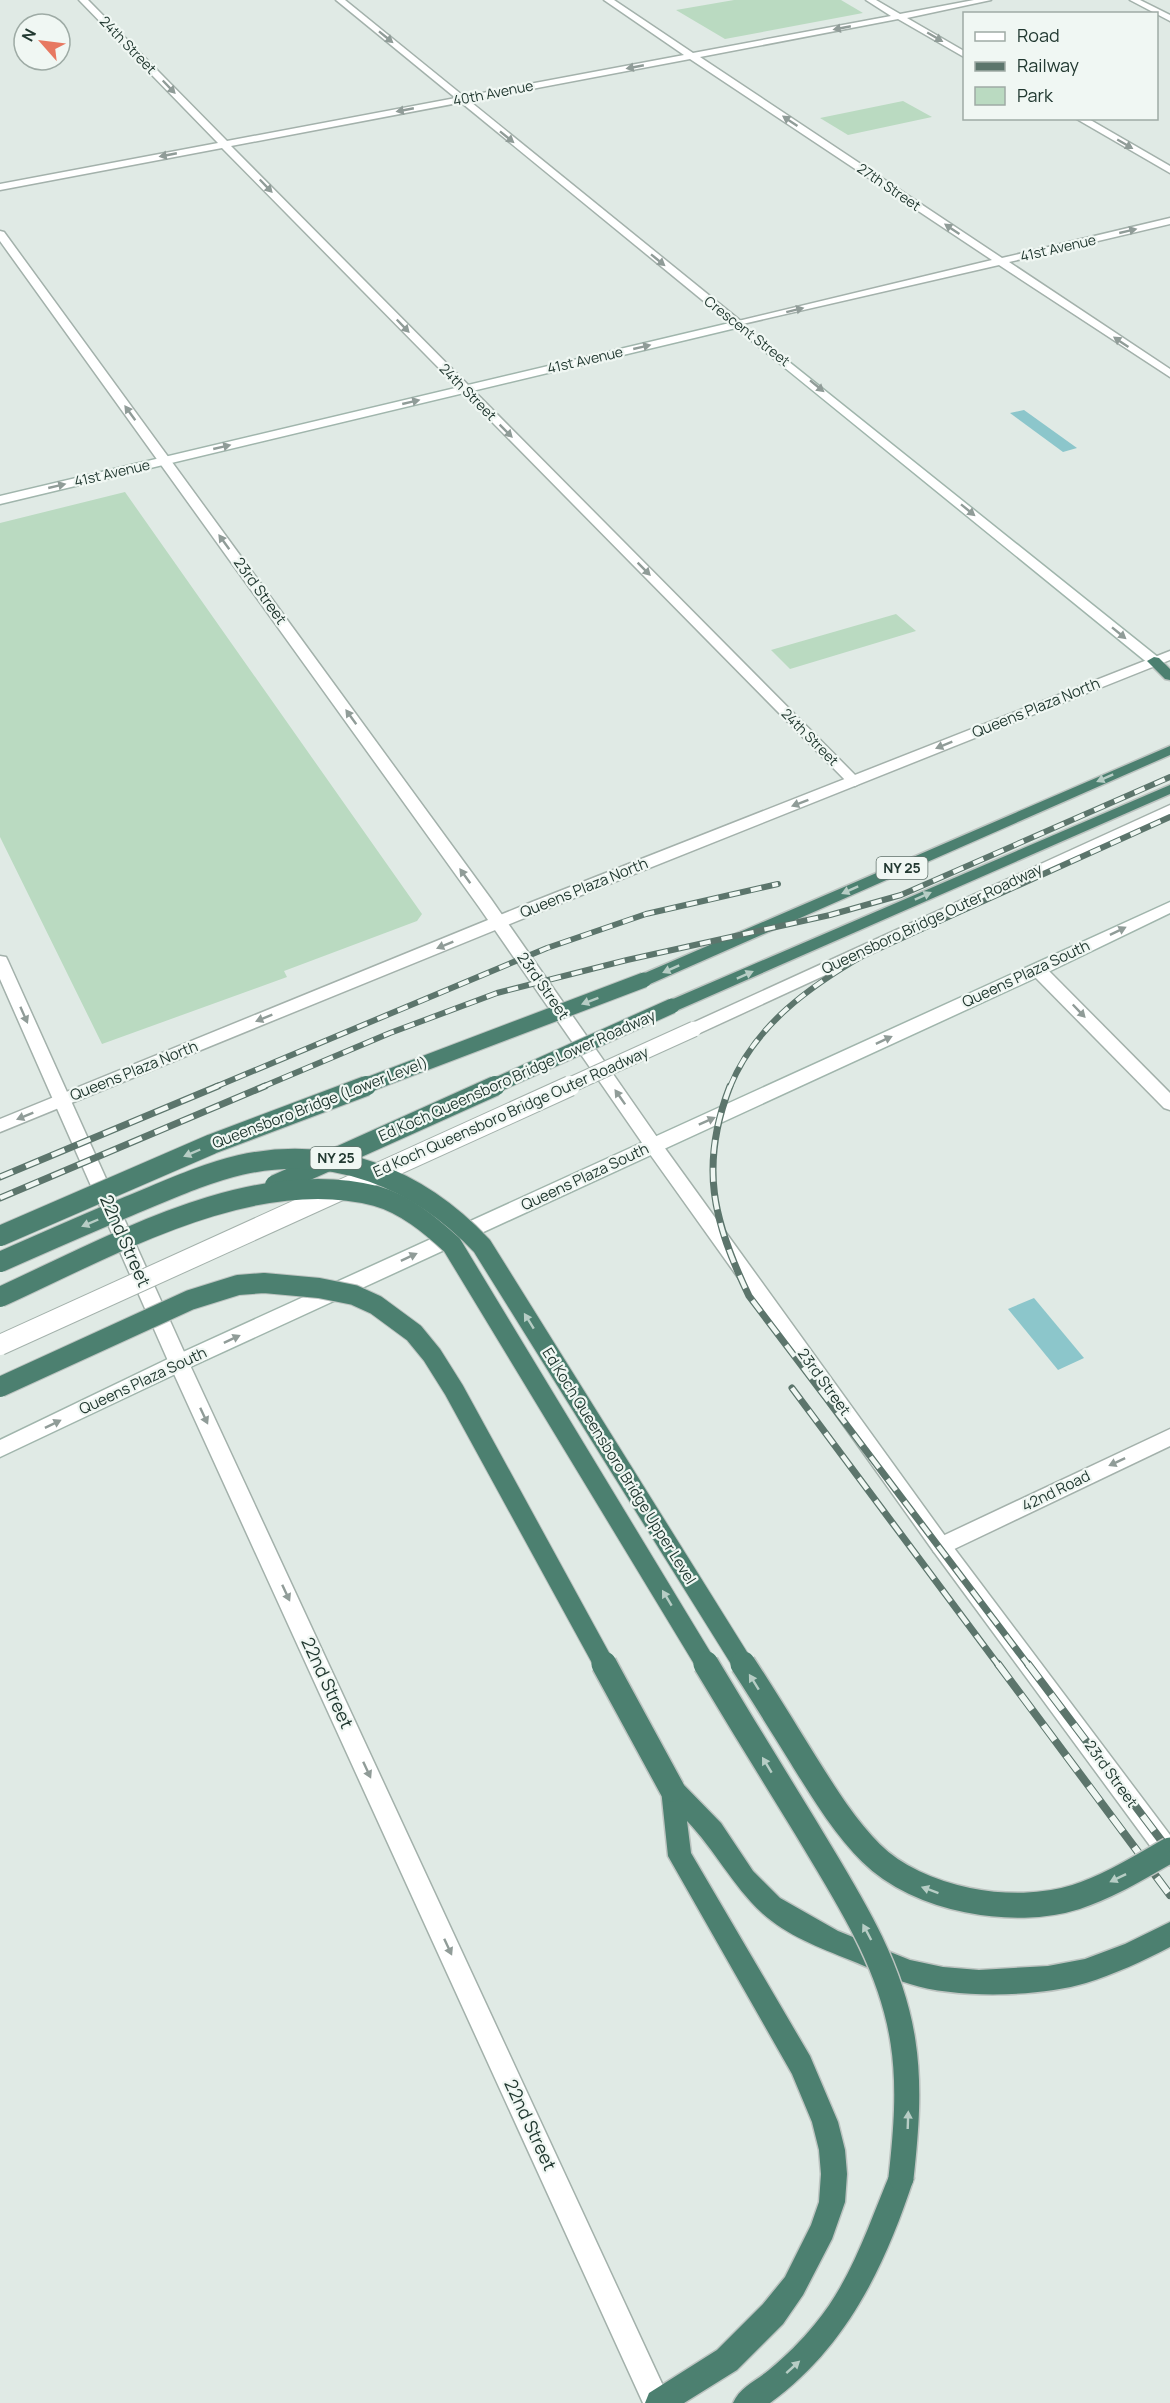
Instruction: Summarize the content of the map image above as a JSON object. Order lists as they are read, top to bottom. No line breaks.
{"streets":{"highway":["NY 25","Ed Koch Queensboro Bridge Lower Roadway","Queensboro Bridge (Lower Level)","Ed Koch Queensboro Bridge Upper Level"],"street":["24th Street","40th Avenue","27th Street","41st Avenue","Crescent Street","23rd Street","Queens Plaza North","Queensboro Bridge Outer Roadway","Queens Plaza South","Ed Koch Queensboro Bridge Outer Roadway","22nd Street","42nd Road"]},"crossings":[["24th Street","40th Avenue"],["24th Street","41st Avenue"],["24th Street","Queens Plaza North"],["40th Avenue","27th Street"],["40th Avenue","Crescent Street"],["27th Street","41st Avenue"],["41st Avenue","Crescent Street"],["41st Avenue","23rd Street"],["Crescent Street","Queens Plaza North"],["23rd Street","Queens Plaza North"],["23rd Street","Queens Plaza South"],["23rd Street","Ed Koch Queensboro Bridge Upper Level"],["23rd Street","42nd Road"],["Queens Plaza North","22nd Street"],["Queensboro Bridge Outer Roadway","Ed Koch Queensboro Bridge Outer Roadway"],["Queens Plaza South","22nd Street"]],"one_way":["24th Street","40th Avenue","27th Street","41st Avenue","Crescent Street","23rd Street","Queens Plaza North","Queens Plaza South","Ed Koch Queensboro Bridge Lower Roadway","Queensboro Bridge (Lower Level)","22nd Street","Ed Koch Queensboro Bridge Upper Level","42nd Road"],"legend":["Road","Railway","Park"],"north":"top left"}
